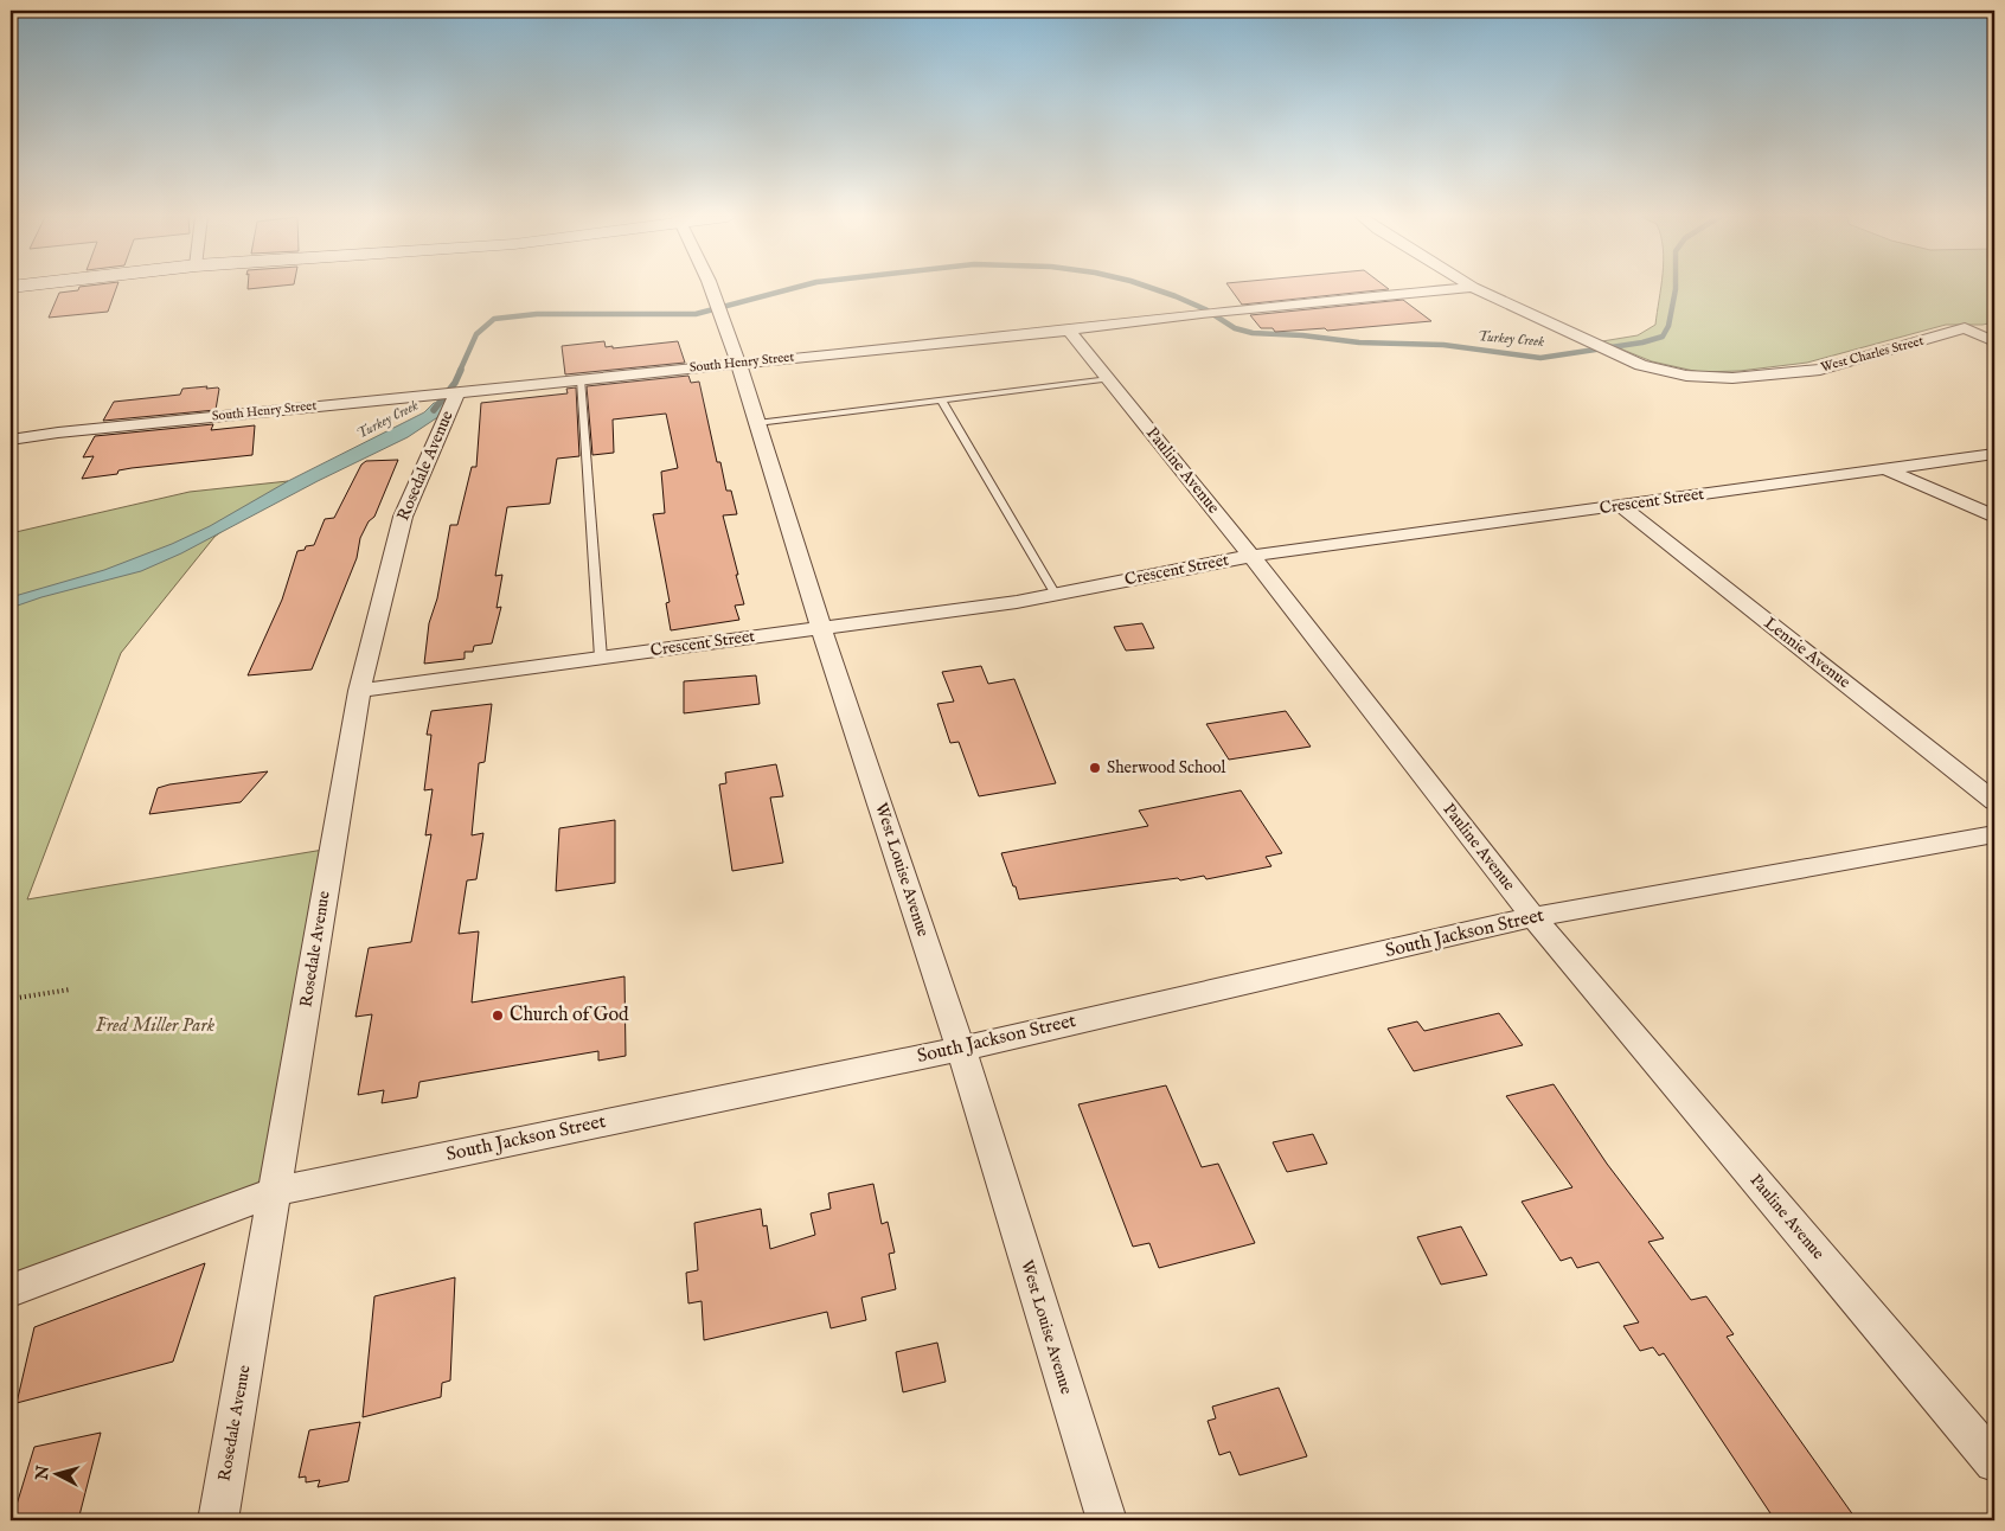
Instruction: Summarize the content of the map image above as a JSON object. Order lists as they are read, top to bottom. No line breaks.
{"streets":{"street":["West Charles Street","South Henry Street","Rosedale Avenue","Pauline Avenue","Crescent Street","Lennie Avenue","West Louise Avenue","South Jackson Street"]},"crossings":[["South Henry Street","Rosedale Avenue"],["South Henry Street","Pauline Avenue"],["South Henry Street","West Louise Avenue"],["Rosedale Avenue","Crescent Street"],["Rosedale Avenue","South Jackson Street"],["Pauline Avenue","Crescent Street"],["Pauline Avenue","South Jackson Street"],["Crescent Street","Lennie Avenue"],["Crescent Street","West Louise Avenue"],["West Louise Avenue","South Jackson Street"]],"water":["Turkey Creek"],"parks":["Fred Miller Park"],"places":["Sherwood School","Church of God"],"north":"left"}
